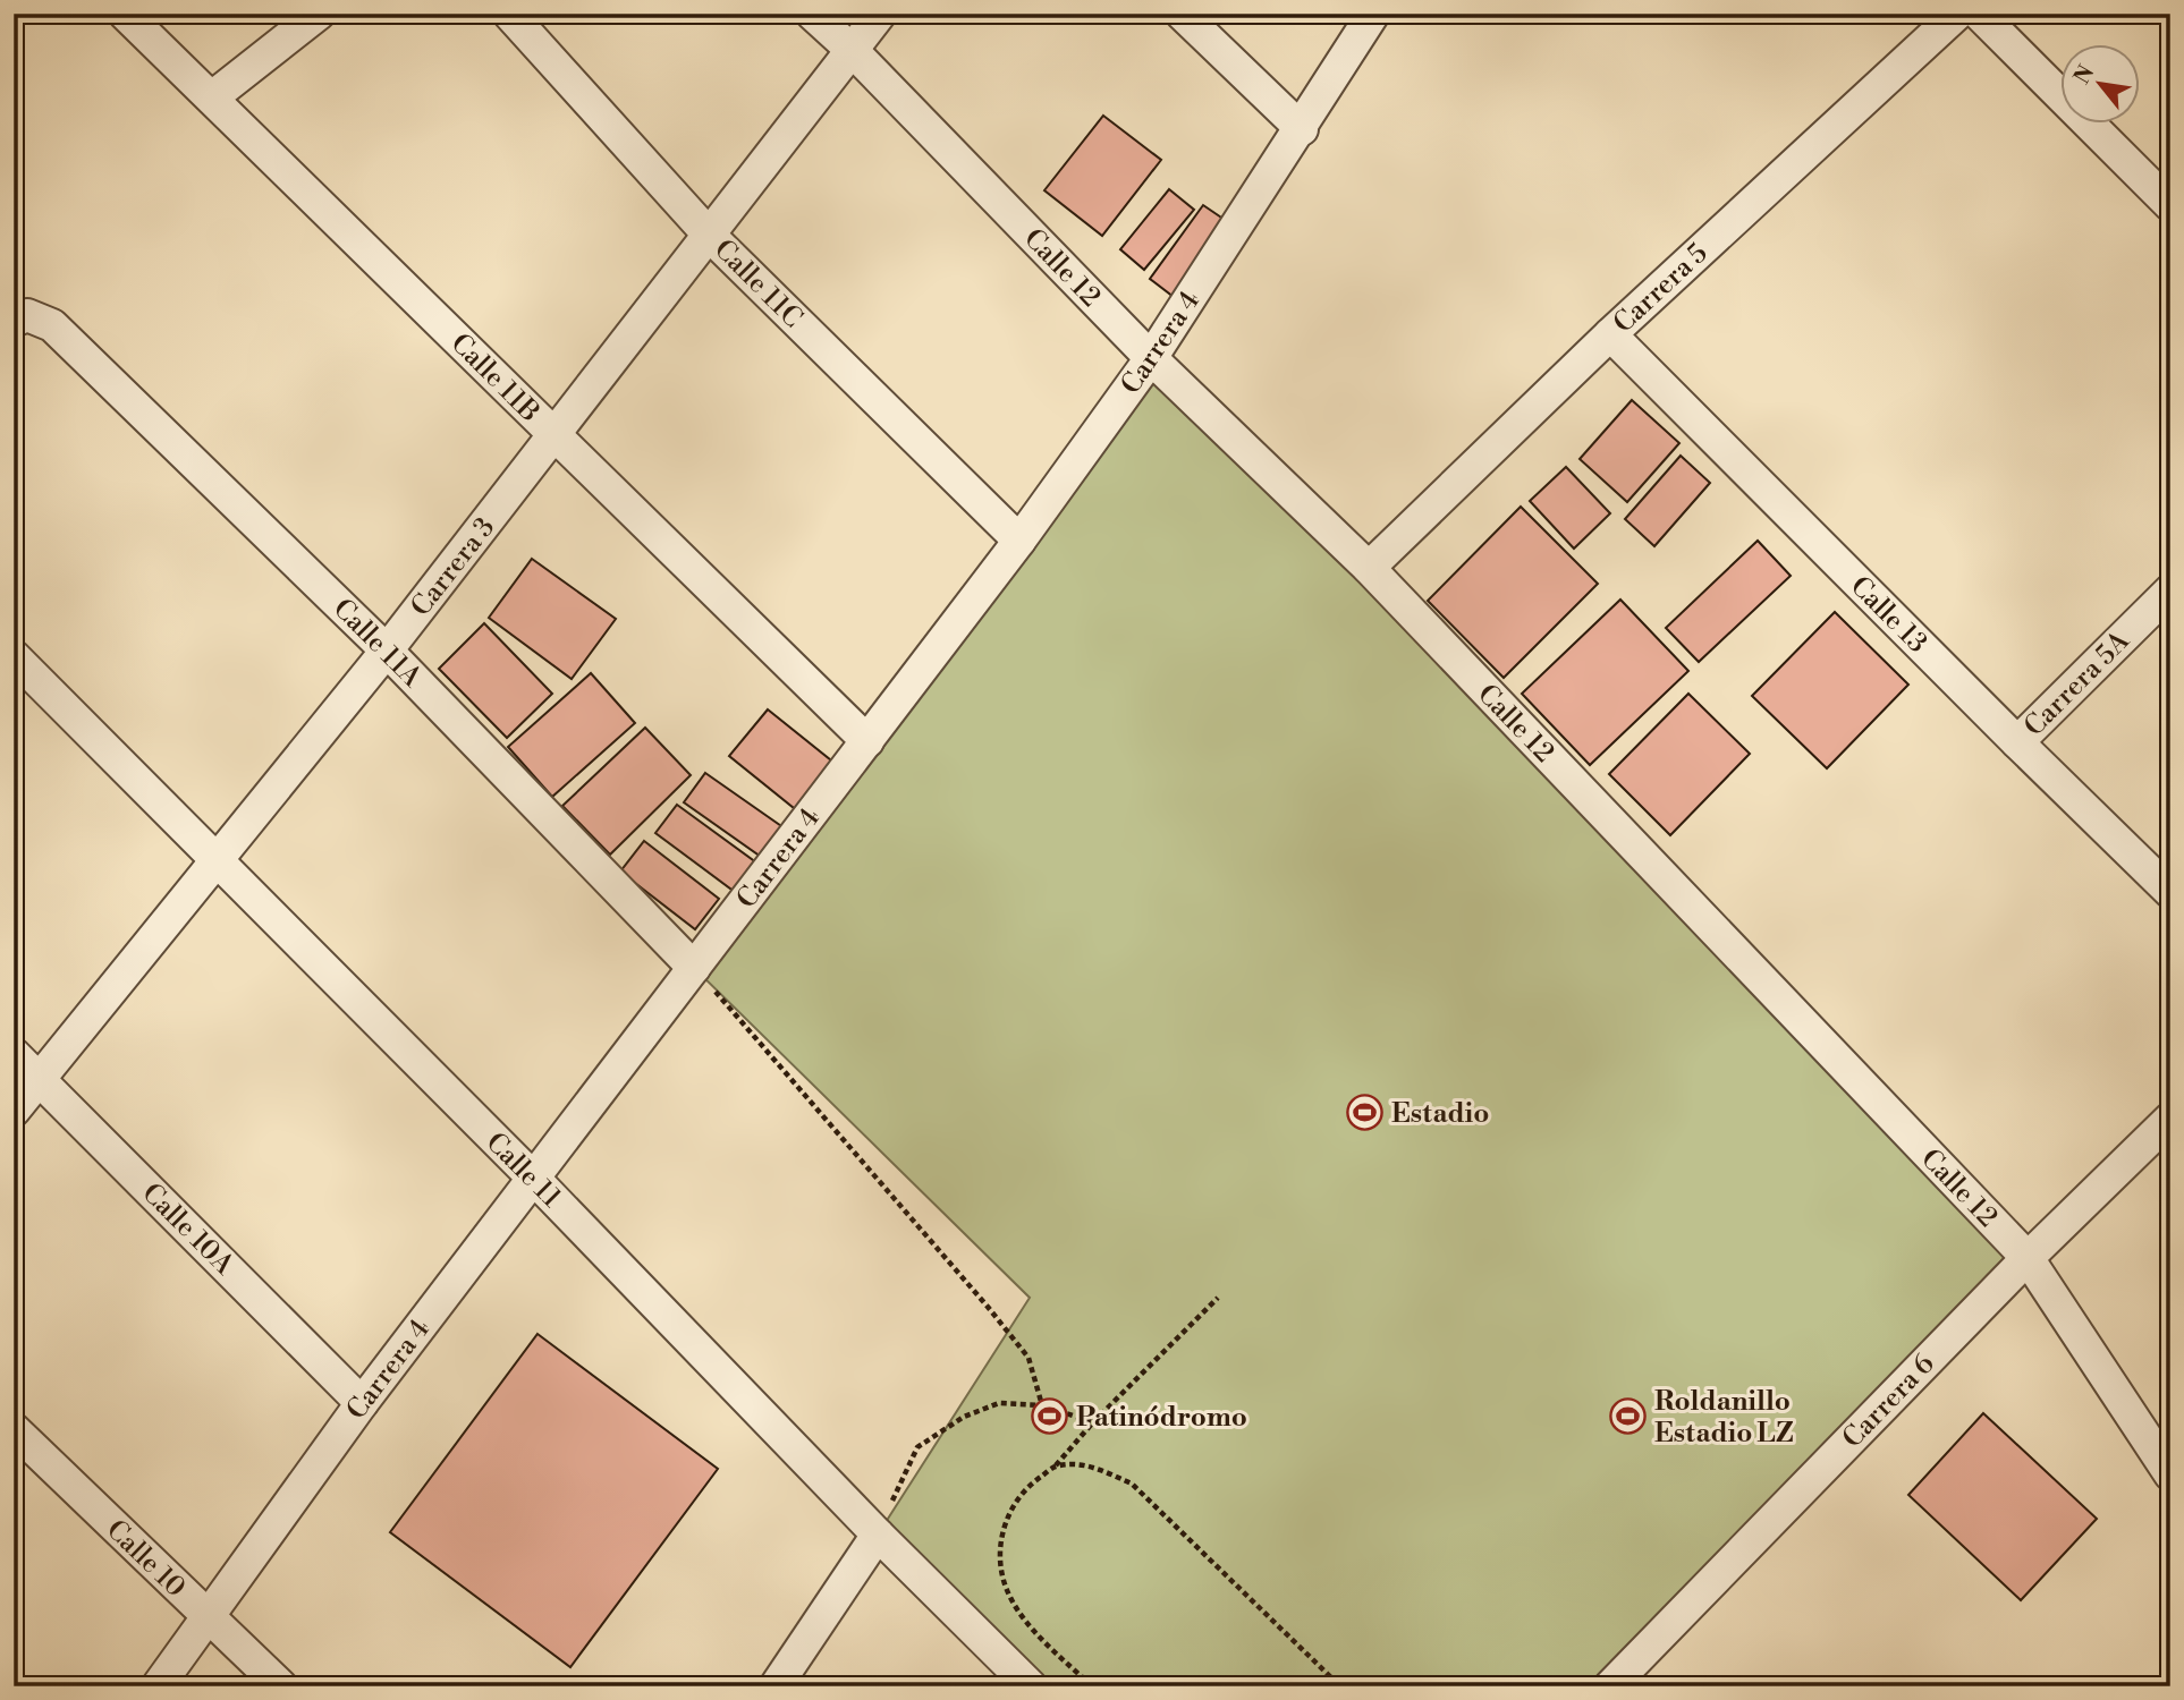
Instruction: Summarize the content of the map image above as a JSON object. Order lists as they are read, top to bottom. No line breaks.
{"streets":{"street":["Calle 12","Calle 11C","Carrera 5","Carrera 4","Calle 11B","Carrera 3","Calle 13","Calle 11A","Carrera 5A","Calle 11","Calle 10A","Carrera 6","Calle 10"]},"crossings":[["Calle 12","Carrera 5"],["Calle 12","Carrera 4"],["Calle 12","Carrera 3"],["Calle 12","Carrera 6"],["Calle 11C","Carrera 4"],["Calle 11C","Carrera 3"],["Carrera 5","Calle 13"],["Carrera 4","Calle 11B"],["Carrera 4","Calle 11A"],["Carrera 4","Calle 11"],["Carrera 4","Calle 10A"],["Carrera 4","Calle 10"],["Calle 11B","Carrera 3"],["Carrera 3","Calle 11A"],["Carrera 3","Calle 11"],["Carrera 3","Calle 10A"],["Calle 13","Carrera 5A"]],"places":{"sports":["Estadio","Patinódromo","Roldanillo Estadio LZ"]},"north":"top left"}
